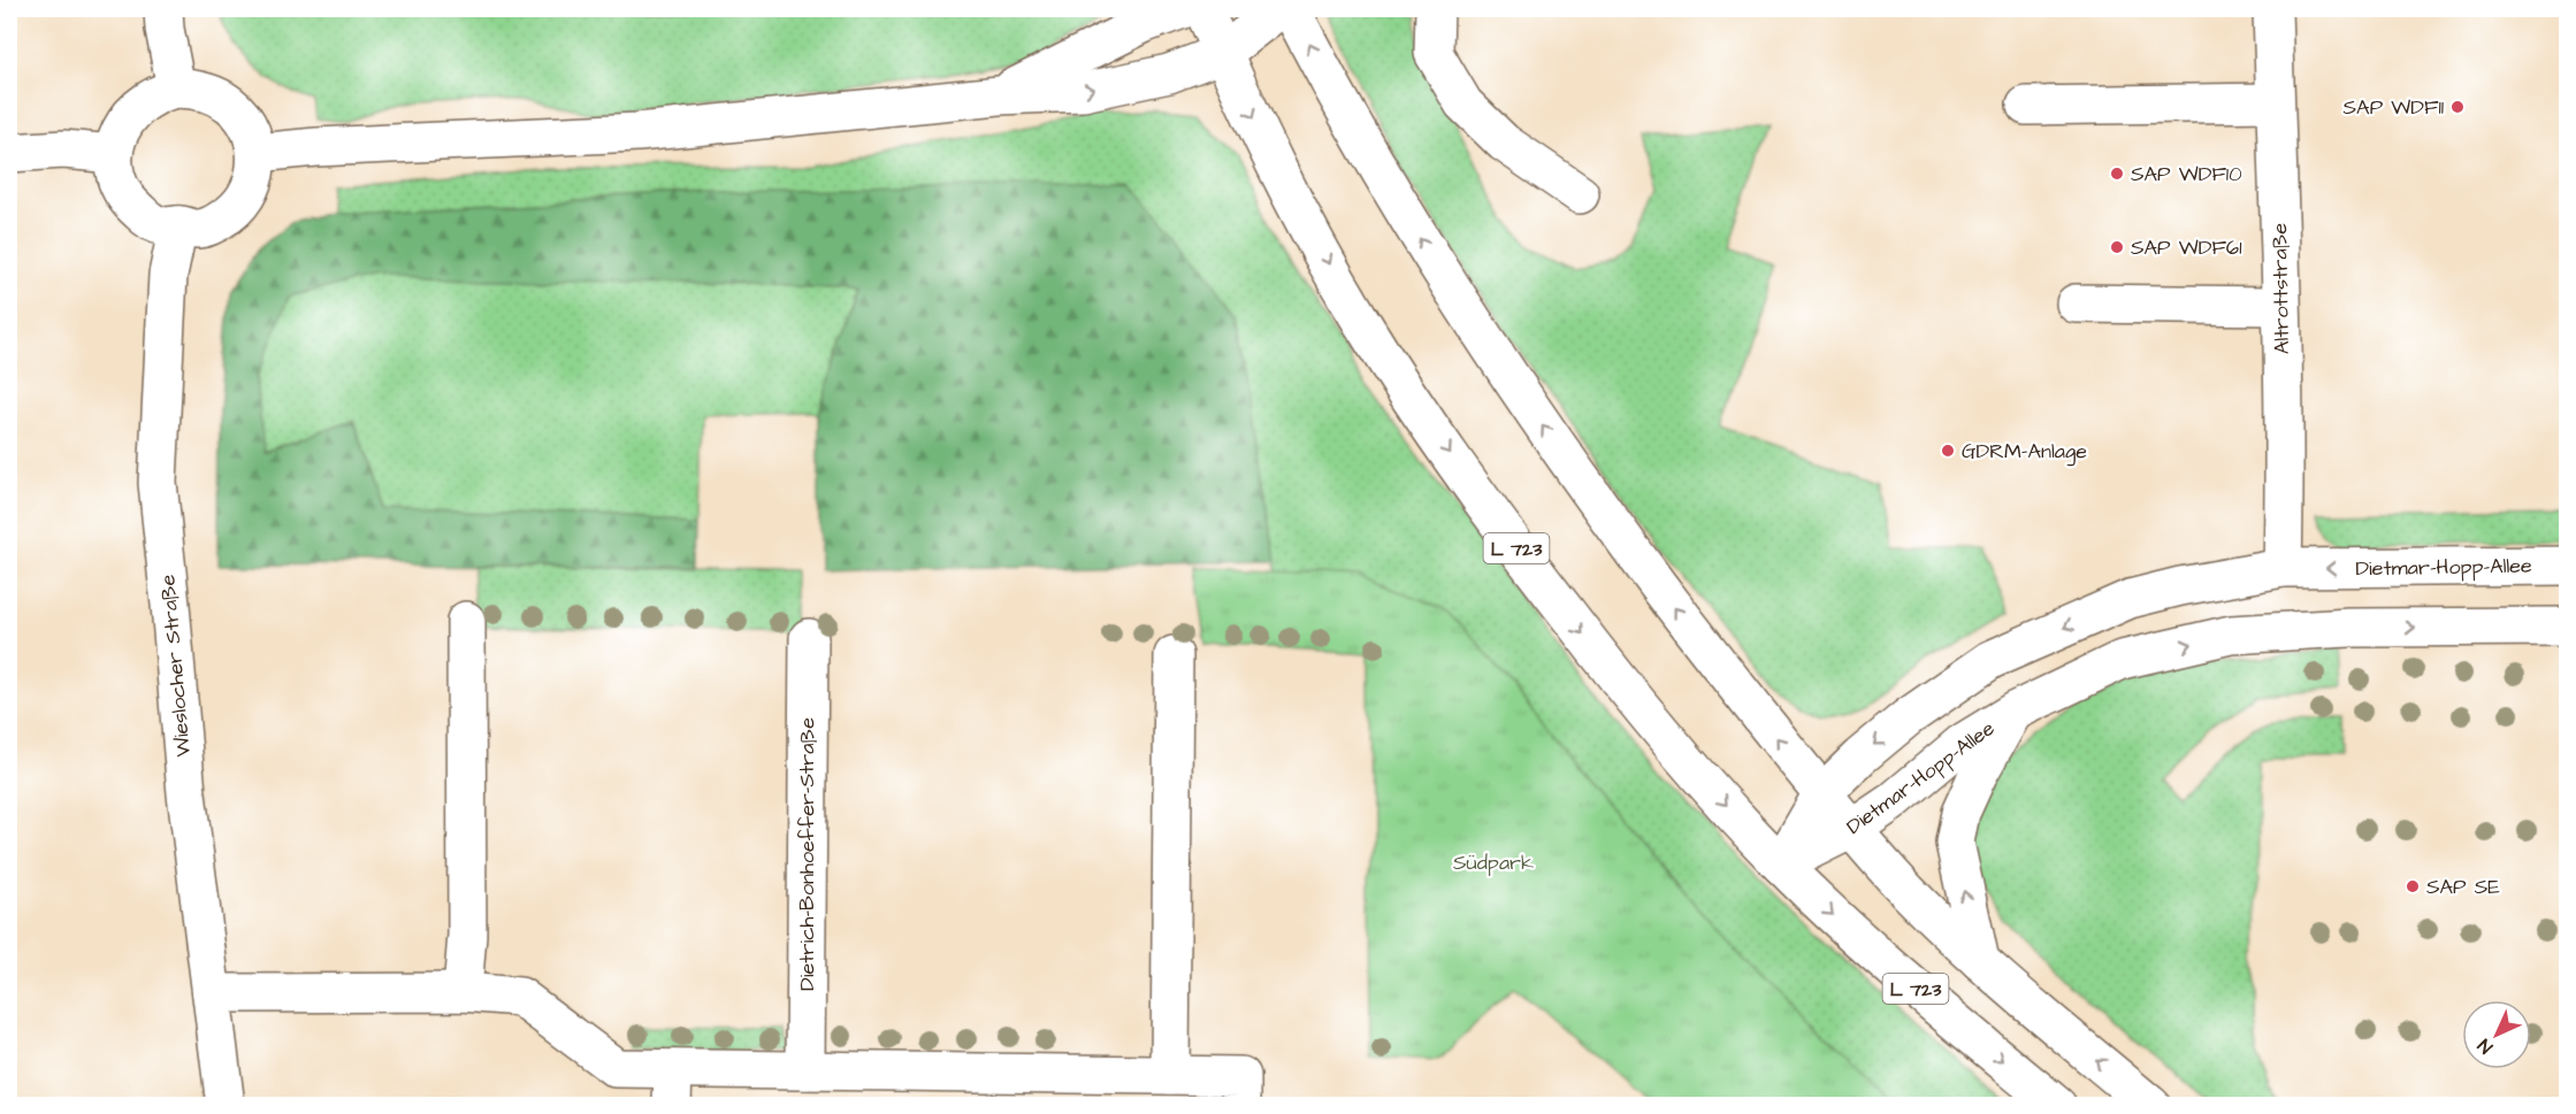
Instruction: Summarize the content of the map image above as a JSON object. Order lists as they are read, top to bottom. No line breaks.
{"streets":{"street":["Altrottstraße","L 723","Dietmar-Hopp-Allee","Wieslocher Straße","Dietrich-Bonhoeffer-Straße"]},"crossings":[["Altrottstraße","Dietmar-Hopp-Allee"],["L 723","Dietmar-Hopp-Allee"]],"parks":["Südpark"],"places":["SAP WDF11","SAP WDF10","SAP WDF61","GDRM-Anlage","SAP SE"],"north":"bottom left"}
